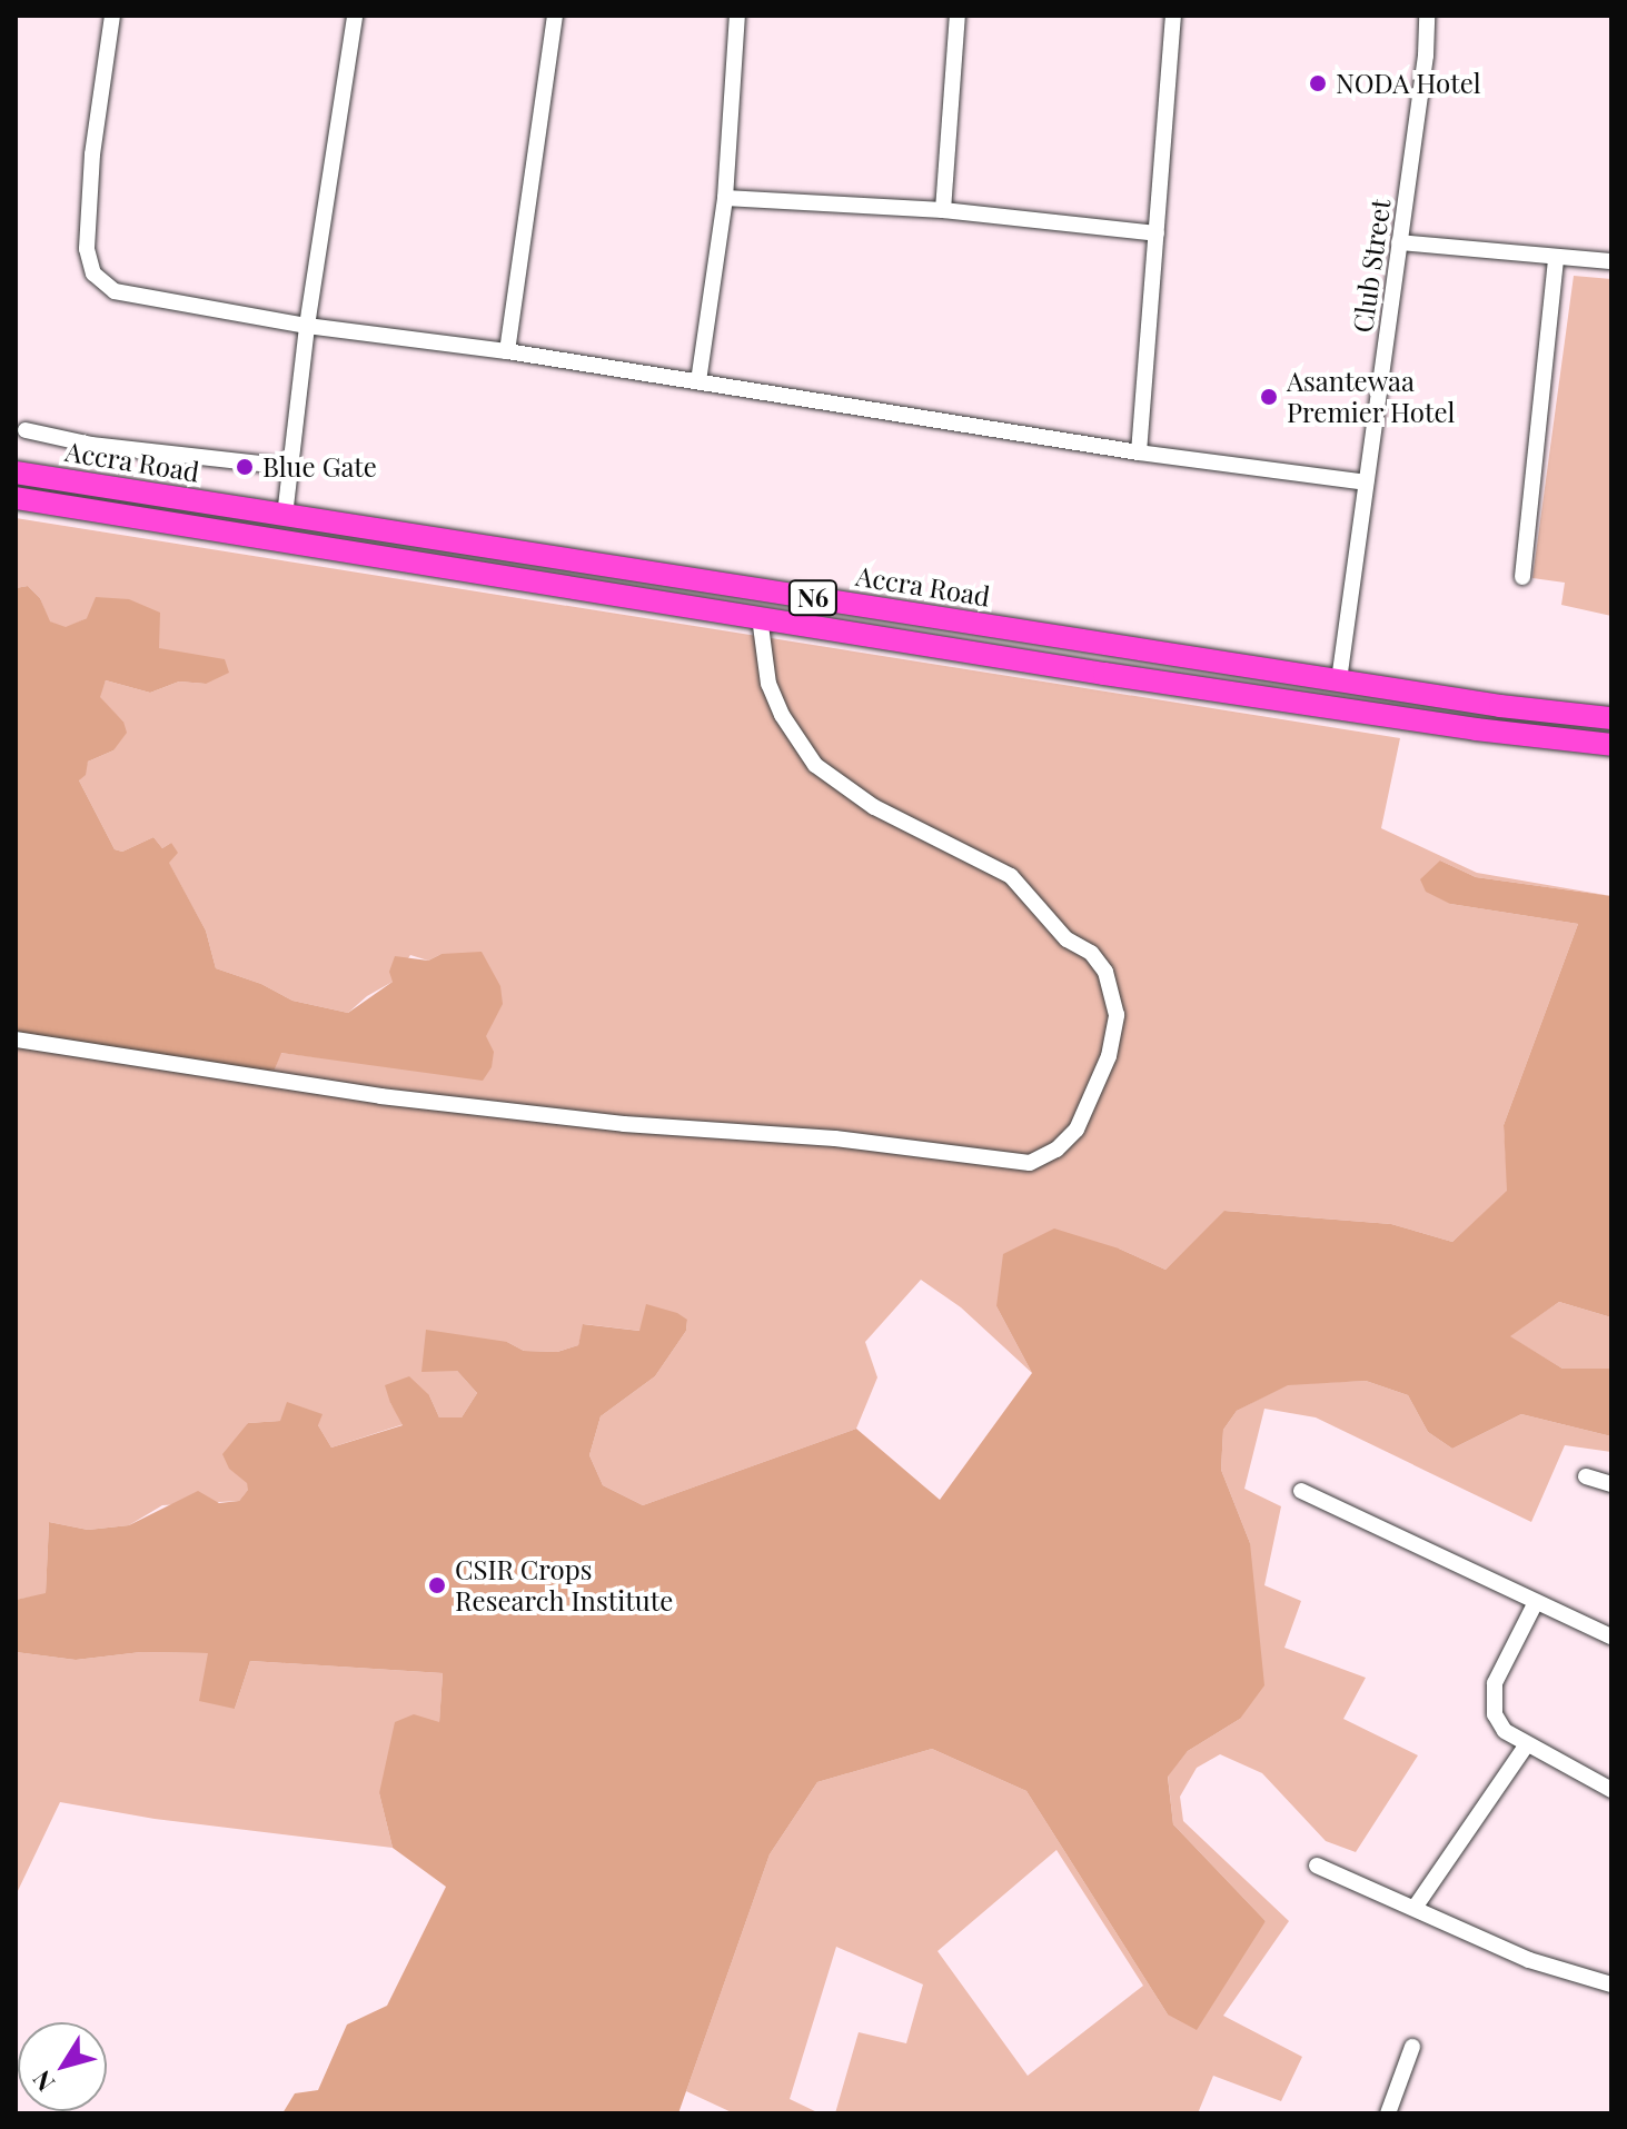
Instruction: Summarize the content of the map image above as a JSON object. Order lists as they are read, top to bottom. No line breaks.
{"streets":{"highway":["Accra Road","N6"],"street":["Club Street"]},"crossings":[["Club Street","Accra Road"]],"places":["NODA Hotel","Asantewaa Premier Hotel","Blue Gate","CSIR Crops Research Institute"],"north":"bottom left"}
